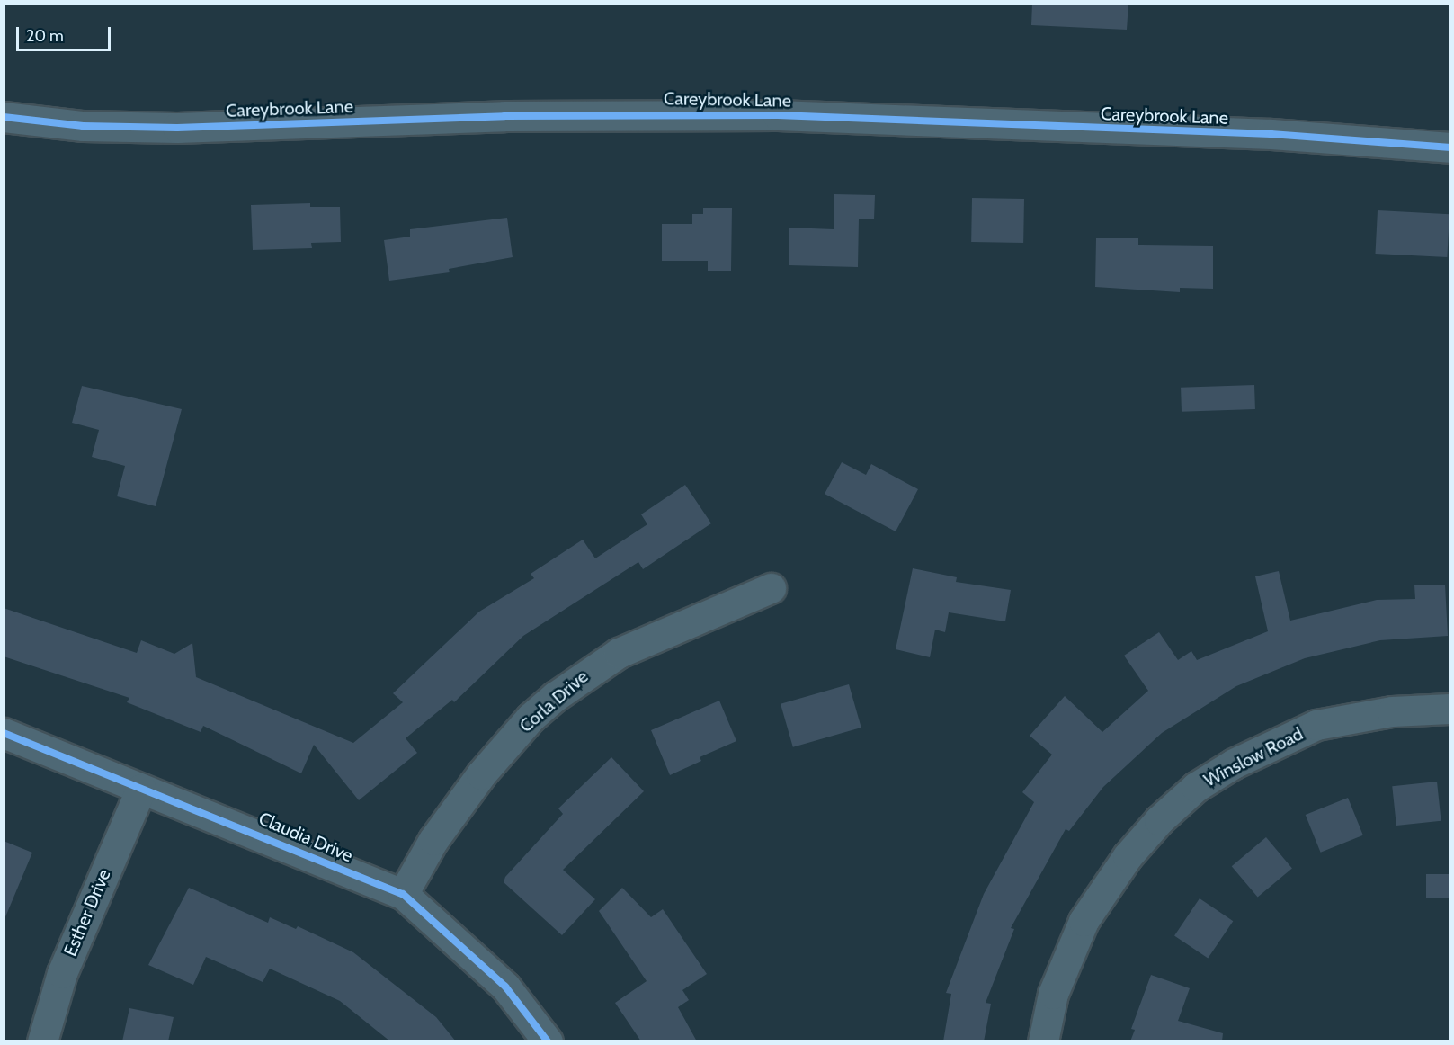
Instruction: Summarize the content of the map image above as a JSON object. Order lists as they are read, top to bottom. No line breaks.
{"streets":{"street":["Careybrook Lane","Corla Drive","Winslow Road","Claudia Drive","Esther Drive"]},"crossings":[["Corla Drive","Claudia Drive"],["Claudia Drive","Esther Drive"]],"scale_bar":"20 m"}
